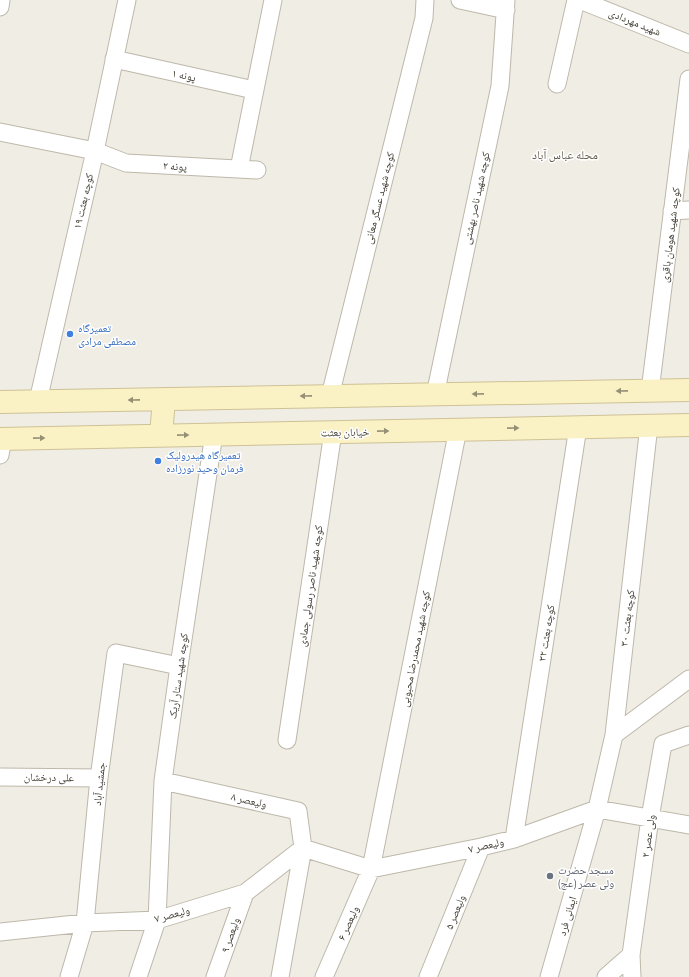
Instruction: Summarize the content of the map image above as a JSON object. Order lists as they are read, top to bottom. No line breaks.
{"streets":{"main road":["خیابان بعثت"],"street":["شهید مهردادی","پونه ۱","پونه ۲","کوچه شهید عسگر معانی","کوچه شهید ناصر بهشتی","کوچه بعثت ۱۹","کوچه شهید هومان باقری","کوچه شهید ناصر رسولی جمادی","کوچه بعثت ۳۰","کوچه بعثت ۳۲","کوچه شهید محمدرضا محبوبی","کوچه شهید ستار آریک","علی درخشان","جمشید آباد","ولیعصر ۸","ولی عصر ۲","ولیعصر ۷","ولیعصر ۵","ایمانی فرد","ولیعصر ۶","ولیعصر ۹"]},"crossings":[["پونه ۱","کوچه بعثت ۱۹"],["پونه ۲","کوچه بعثت ۱۹"],["خیابان بعثت","کوچه شهید ناصر رسولی جمادی"],["خیابان بعثت","کوچه بعثت ۳۰"],["خیابان بعثت","کوچه بعثت ۳۲"],["خیابان بعثت","کوچه شهید محمدرضا محبوبی"],["خیابان بعثت","کوچه شهید ستار آریک"],["کوچه بعثت ۳۰","ولیعصر ۷"],["کوچه بعثت ۳۰","ایمانی فرد"],["کوچه بعثت ۳۲","ولیعصر ۷"],["کوچه شهید محمدرضا محبوبی","ولیعصر ۷"],["کوچه شهید محمدرضا محبوبی","ولیعصر ۶"],["کوچه شهید ستار آریک","جمشید آباد"],["کوچه شهید ستار آریک","ولیعصر ۸"],["کوچه شهید ستار آریک","ولیعصر ۷"],["علی درخشان","جمشید آباد"],["جمشید آباد","ولیعصر ۷"],["ولیعصر ۸","ولیعصر ۷"],["ولیعصر ۷","ولیعصر ۵"],["ولیعصر ۷","ایمانی فرد"],["ولیعصر ۷","ولیعصر ۶"],["ولیعصر ۷","ولیعصر ۹"]],"districts":["محله عباس آباد"],"places":["تعمیرگاه مصطفی مرادی","تعمیرگاه هیدرولیک فرمان وحید نورزاده","مسجد حضرت ولی عصر (عج)"]}
